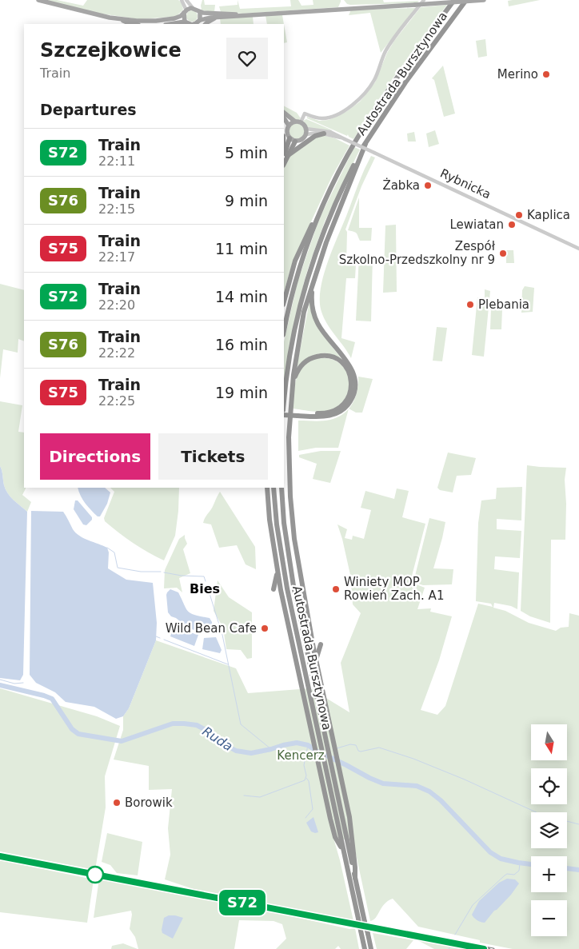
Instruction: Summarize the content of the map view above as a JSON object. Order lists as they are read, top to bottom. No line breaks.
{"streets":{"highway":["Autostrada Bursztynowa"],"street":["Rybnicka"]},"districts":["Bies"],"water":["Ruda"],"parks":["Kencerz"],"places":["Merino","Żabka","Kaplica","Lewiatan","Zespół Szkolno-Przedszkolny nr 9","Plebania","Winiety MOP Rowień Zach. A1","Wild Bean Cafe","Borowik"],"north":"bottom","page":{"on_map":"S72","heading":[["Szczejkowice","Train"],"Departures"],"list":[{"mark":"S72","name":"Train","note":"22:11","value":"5 min"},{"mark":"S76","name":"Train","note":"22:15","value":"9 min"},{"mark":"S75","name":"Train","note":"22:17","value":"11 min"},{"mark":"S72","name":"Train","note":"22:20","value":"14 min"},{"mark":"S76","name":"Train","note":"22:22","value":"16 min"},{"mark":"S75","name":"Train","note":"22:25","value":"19 min"}],"buttons":["Directions","Tickets"],"map_buttons":["+","−"]}}
